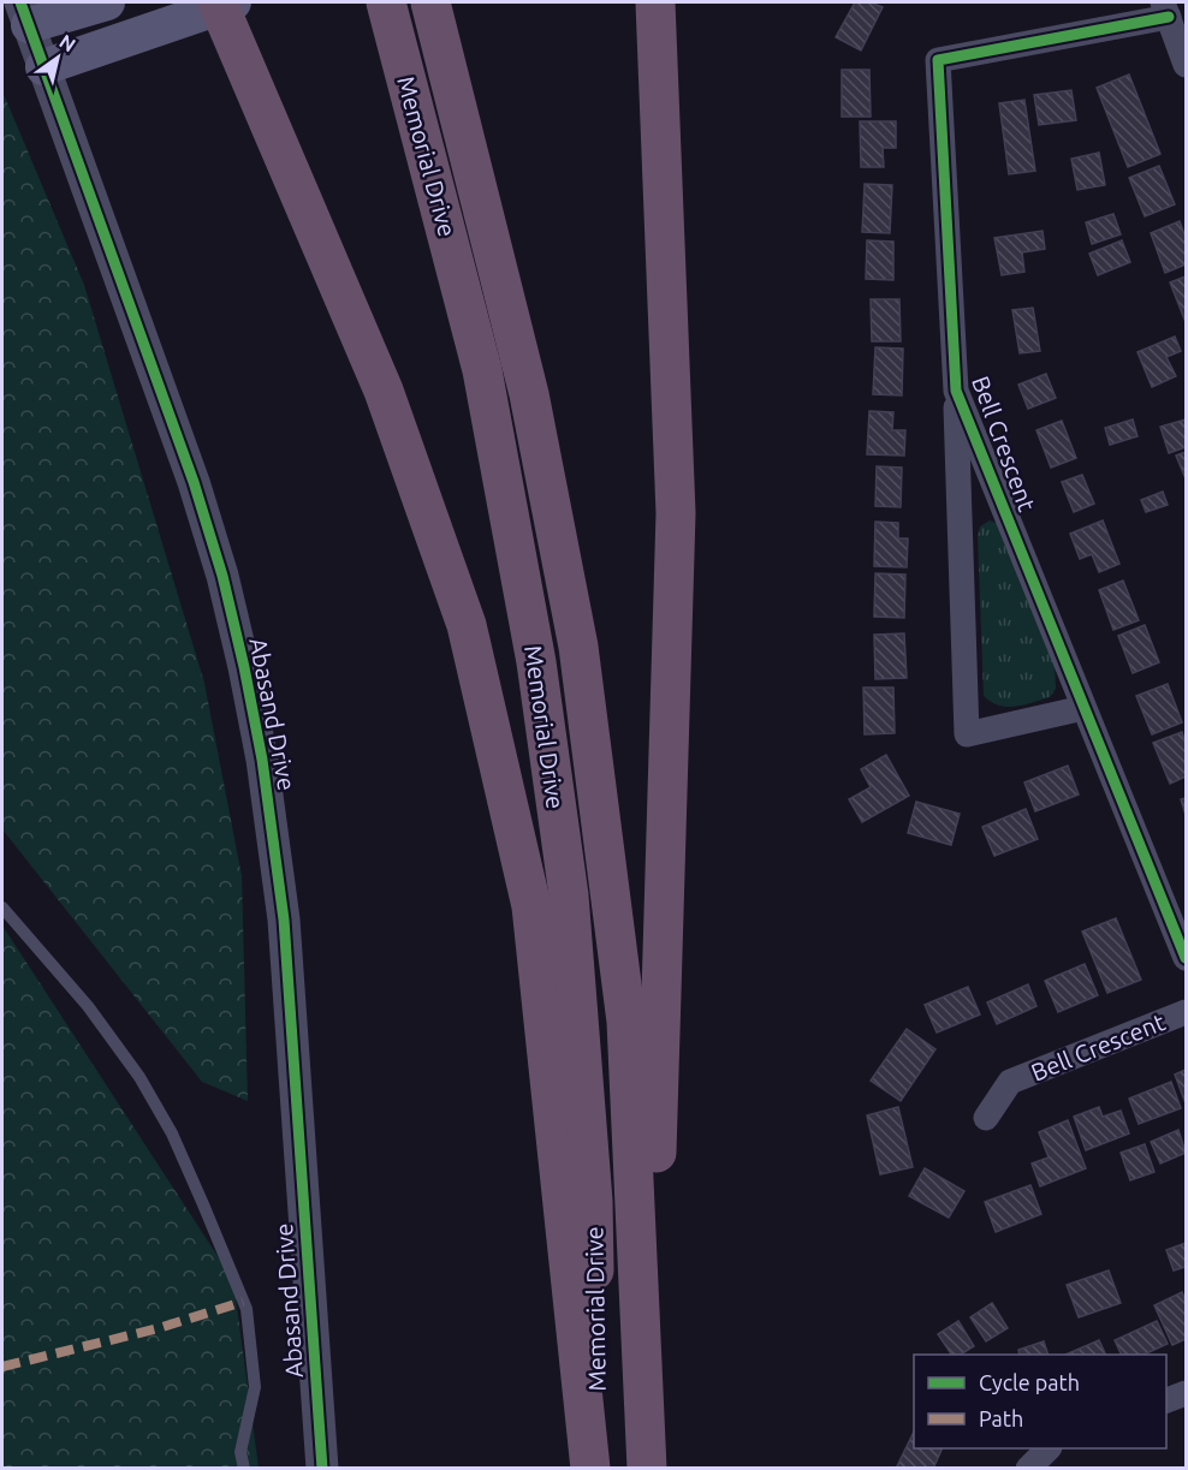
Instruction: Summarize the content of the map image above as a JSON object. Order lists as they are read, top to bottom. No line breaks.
{"streets":{"highway":["Memorial Drive"],"street":["Bell Crescent","Abasand Drive"]},"legend":["Cycle path","Path"],"north":"top right"}
